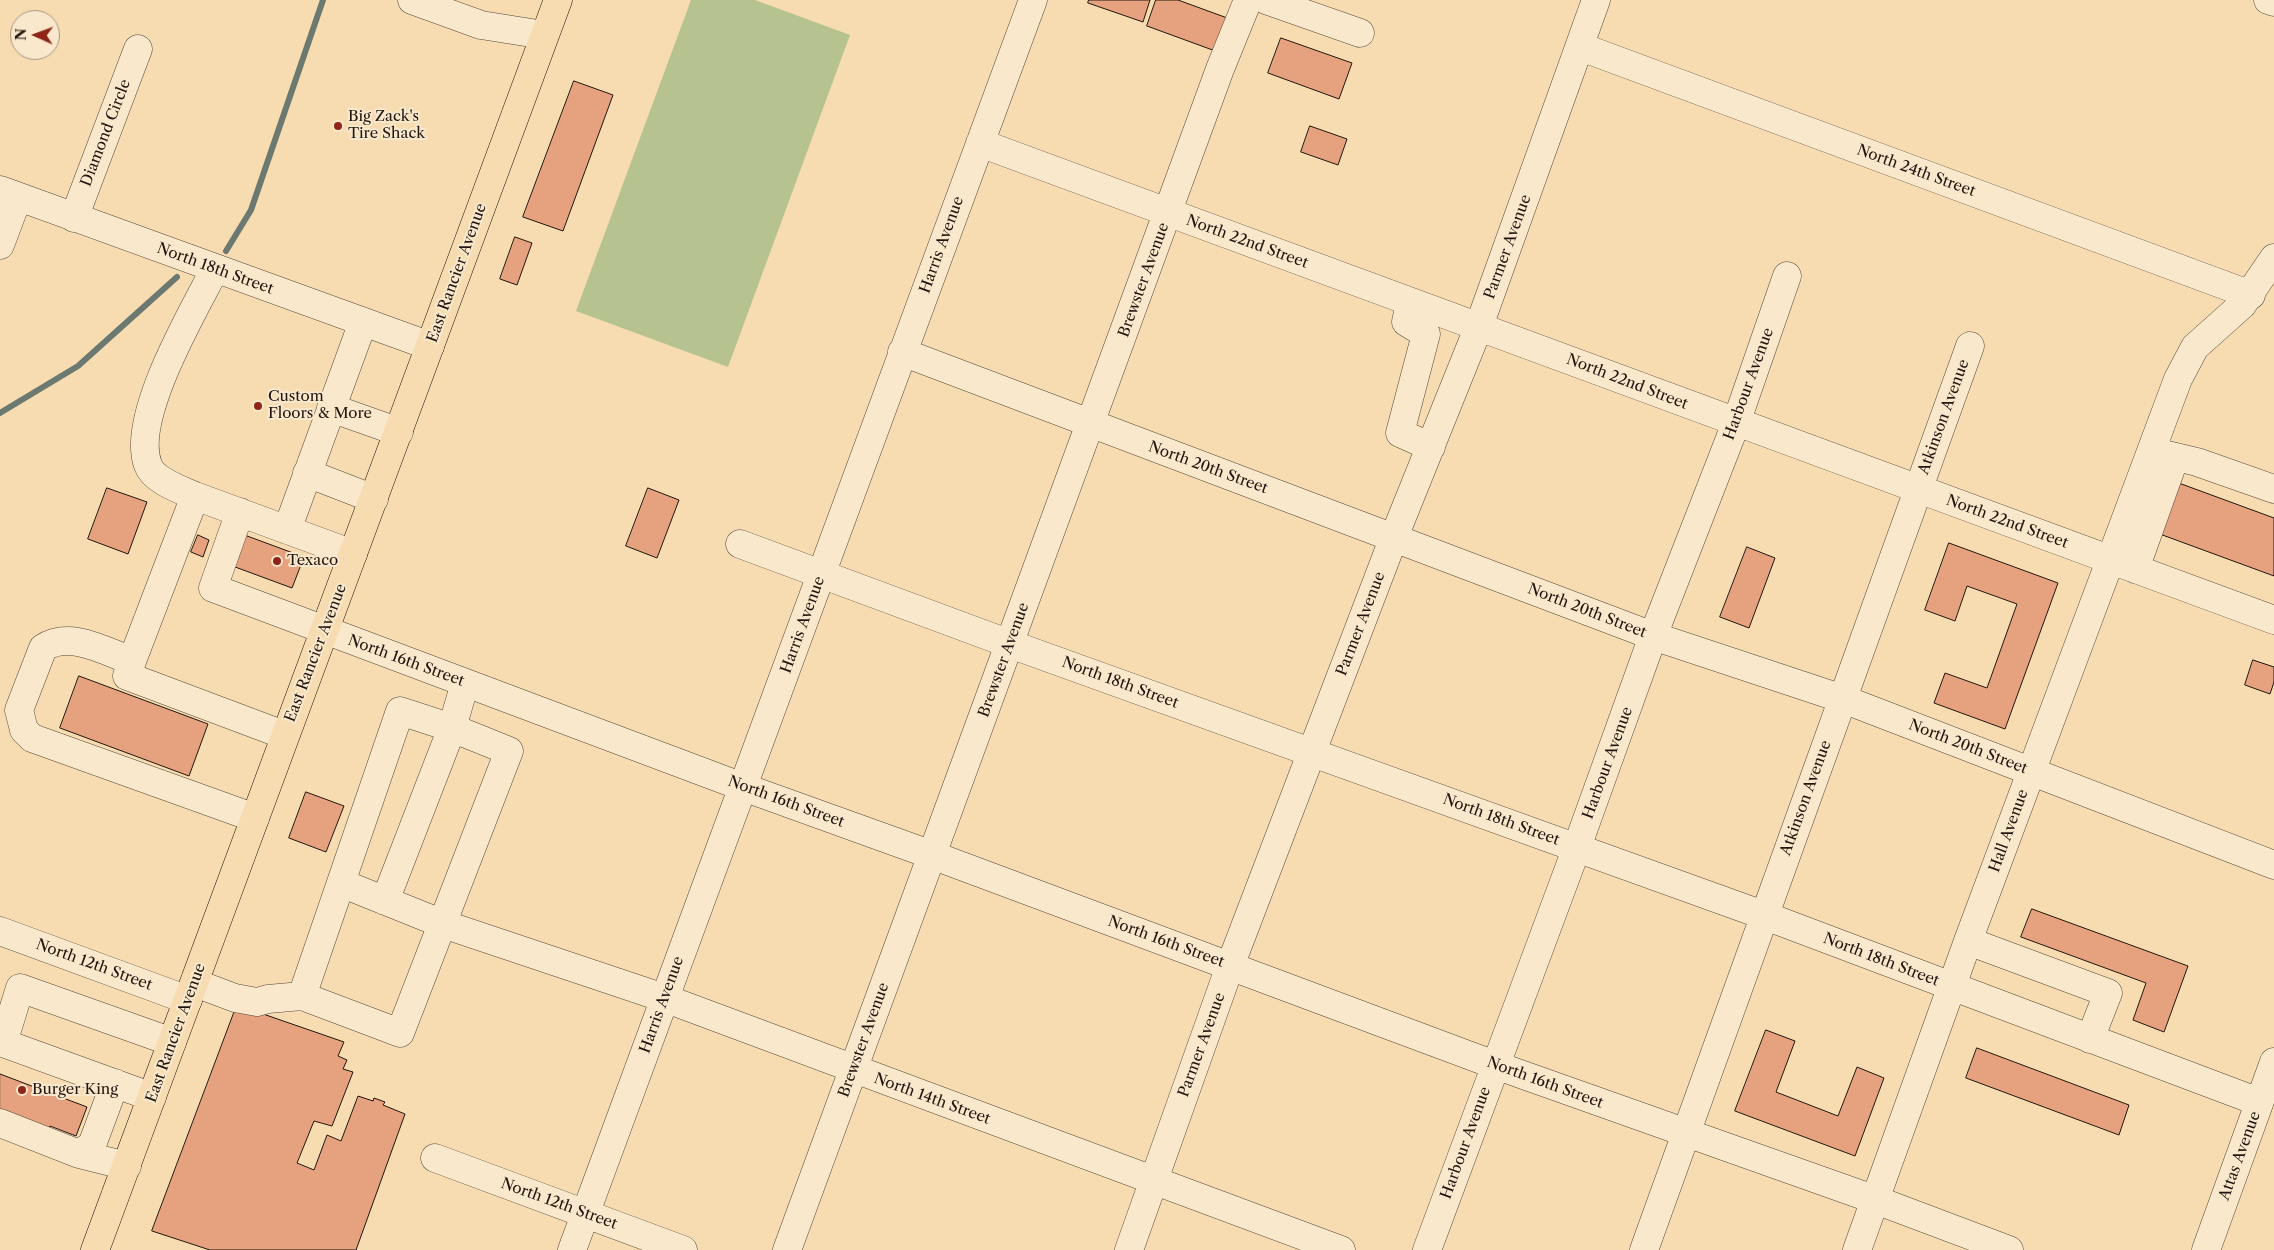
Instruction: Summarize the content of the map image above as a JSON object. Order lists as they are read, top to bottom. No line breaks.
{"streets":{"main road":["East Rancier Avenue"],"street":["Diamond Circle","North 24th Street","North 22nd Street","Harris Avenue","Parmer Avenue","North 18th Street","Brewster Avenue","Harbour Avenue","Atkinson Avenue","North 20th Street","North 16th Street","Hall Avenue","North 12th Street","North 14th Street","Attas Avenue"]},"crossings":[["Diamond Circle","North 18th Street"],["North 24th Street","Parmer Avenue"],["North 24th Street","Hall Avenue"],["North 22nd Street","Harris Avenue"],["North 22nd Street","Parmer Avenue"],["North 22nd Street","Brewster Avenue"],["North 22nd Street","Harbour Avenue"],["North 22nd Street","Atkinson Avenue"],["North 22nd Street","Hall Avenue"],["Harris Avenue","North 18th Street"],["Harris Avenue","North 20th Street"],["Harris Avenue","North 16th Street"],["Harris Avenue","North 12th Street"],["Harris Avenue","North 14th Street"],["Parmer Avenue","North 18th Street"],["Parmer Avenue","North 20th Street"],["Parmer Avenue","North 16th Street"],["Parmer Avenue","North 14th Street"],["North 18th Street","East Rancier Avenue"],["North 18th Street","Brewster Avenue"],["North 18th Street","Harbour Avenue"],["North 18th Street","Atkinson Avenue"],["North 18th Street","Hall Avenue"],["North 18th Street","Attas Avenue"],["East Rancier Avenue","North 16th Street"],["East Rancier Avenue","North 12th Street"],["Brewster Avenue","North 20th Street"],["Brewster Avenue","North 16th Street"],["Brewster Avenue","North 14th Street"],["Harbour Avenue","North 20th Street"],["Harbour Avenue","North 16th Street"],["Atkinson Avenue","North 20th Street"],["Atkinson Avenue","North 16th Street"],["North 20th Street","Hall Avenue"],["North 16th Street","Hall Avenue"]],"places":["Big Zack's Tire Shack","Custom Floors & More","Texaco","Burger King"],"north":"left"}
